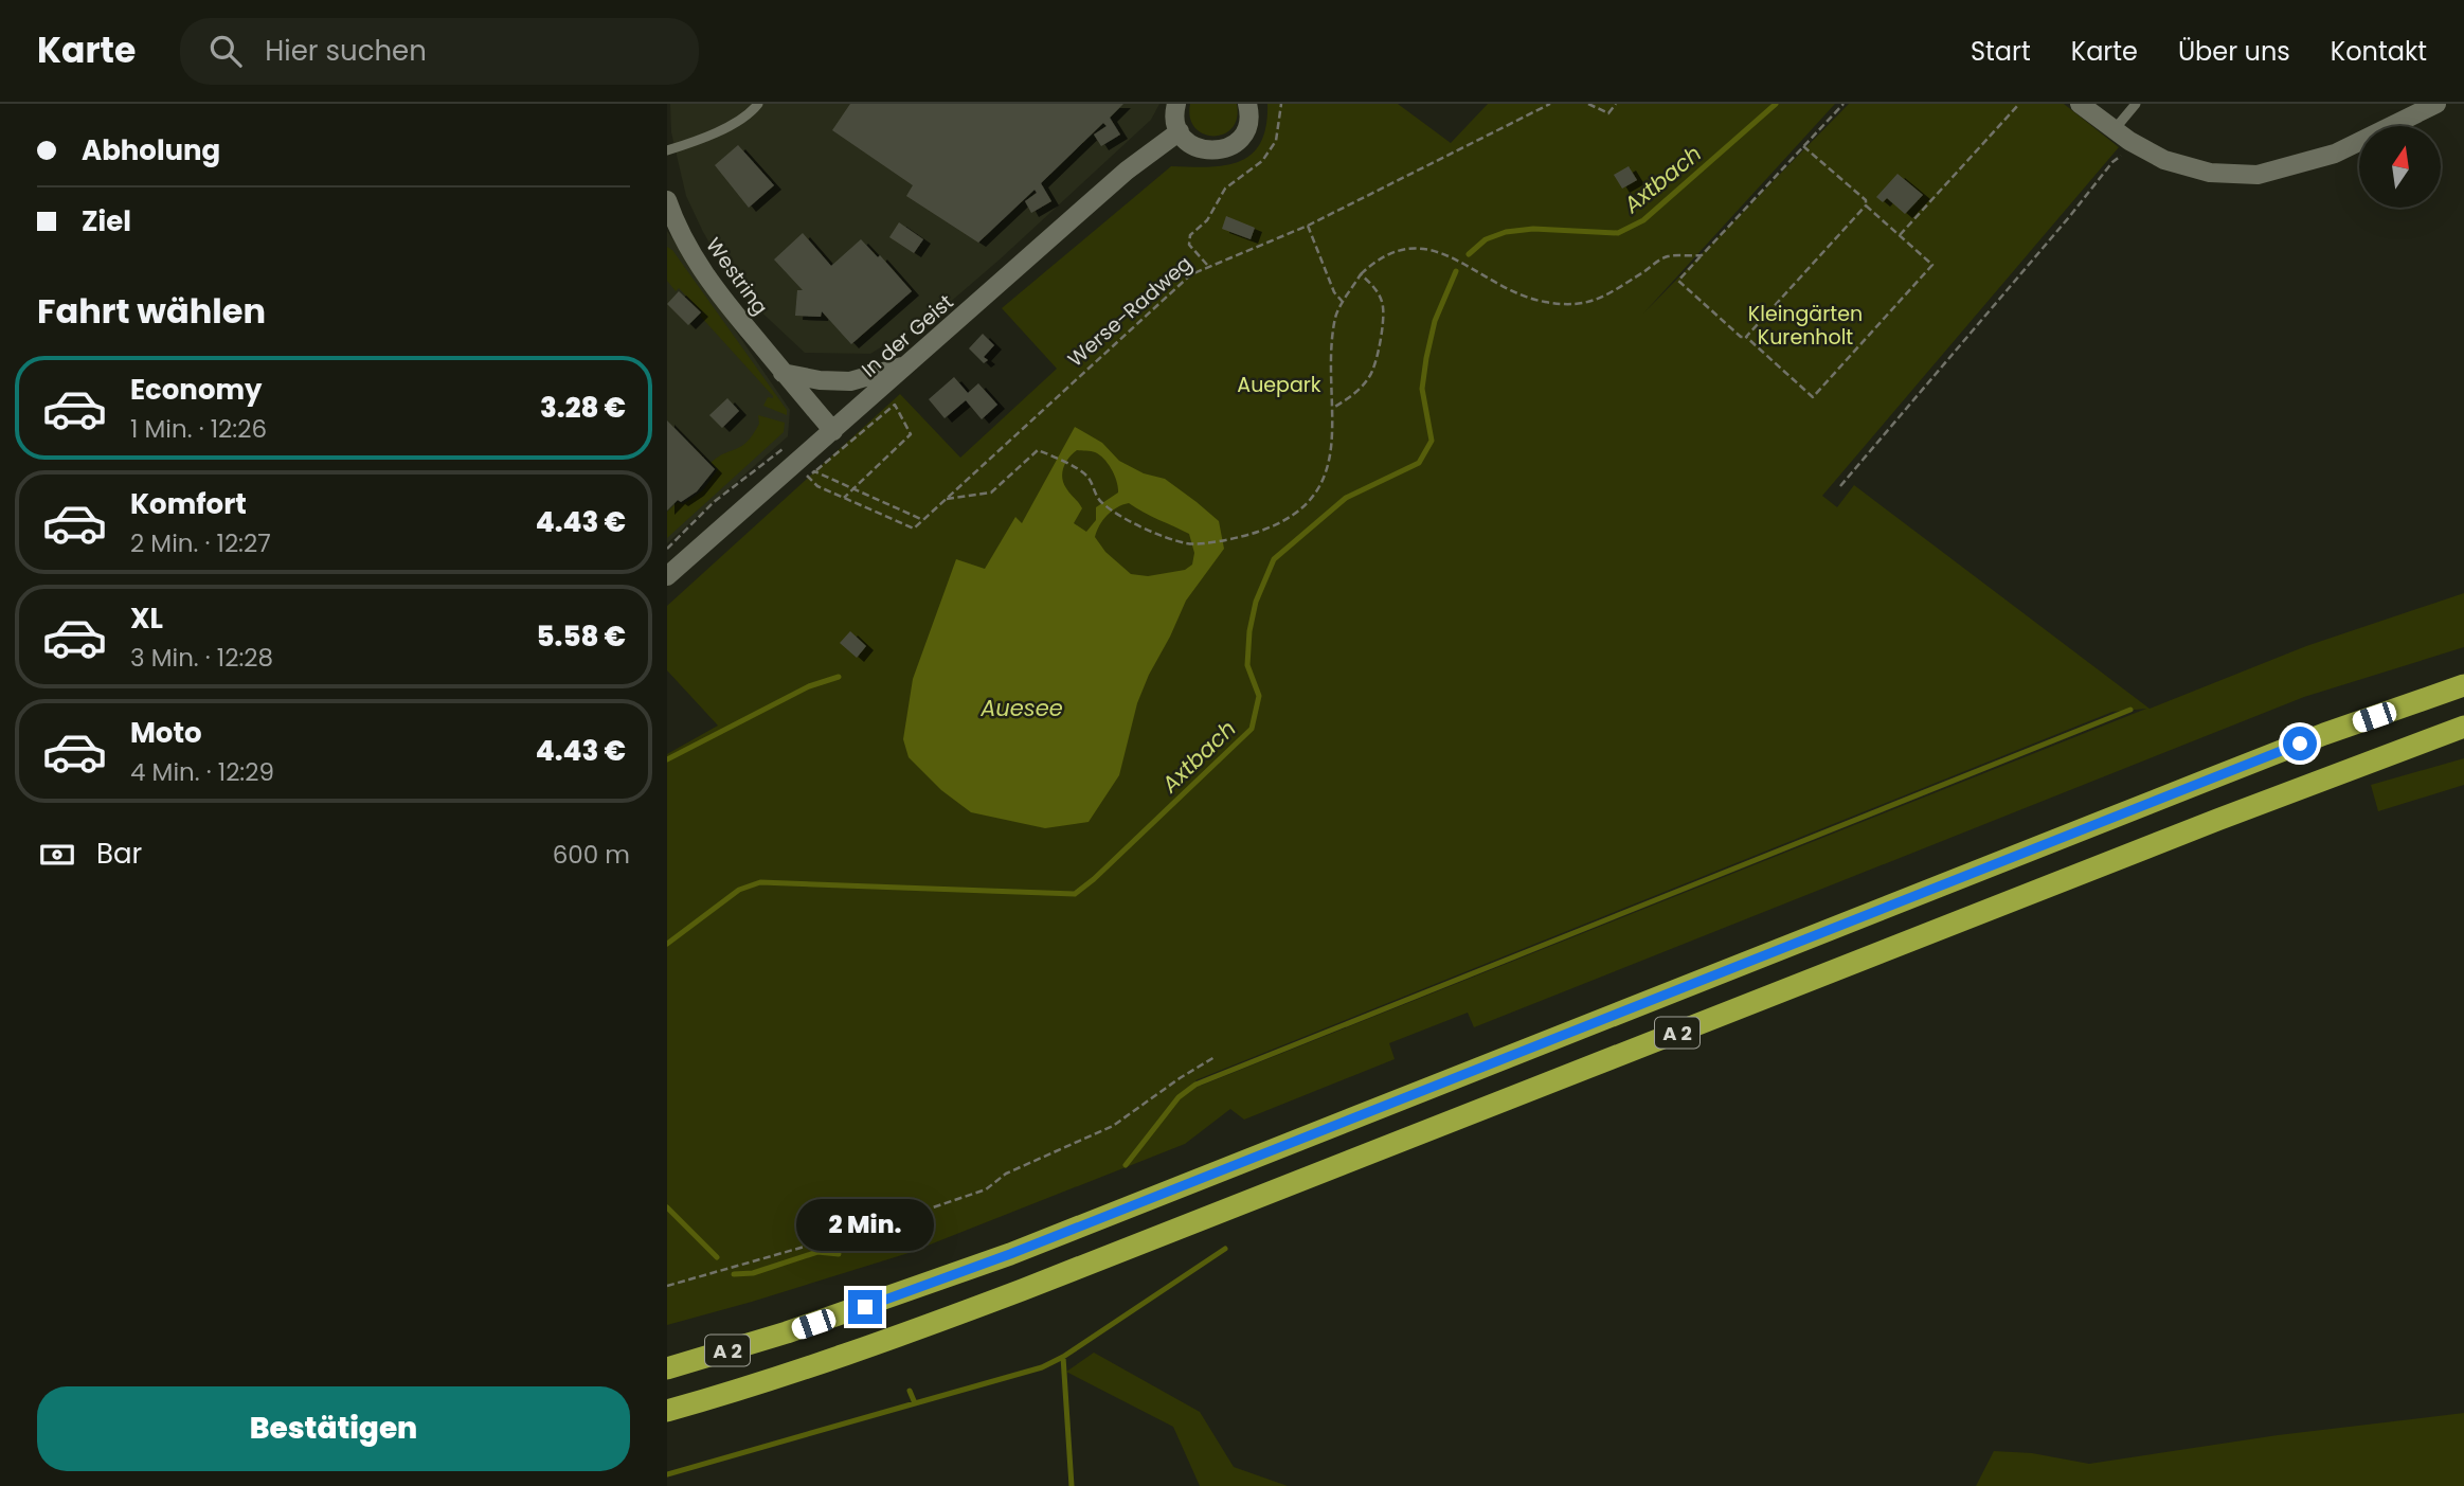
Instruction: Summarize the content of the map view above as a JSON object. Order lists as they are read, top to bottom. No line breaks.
{"streets":{"highway":["A 2"],"main road":["Westring","In der Geist"],"path":["Werse-Radweg"]},"crossings":[["Westring","In der Geist"]],"water":["Axtbach","Auesee"],"parks":["Kleingärten Kurenholt","Auepark"],"north":"top","page":{"header":"Karte","search":"Hier suchen","nav":["Start","Karte","Über uns","Kontakt"],"banner":["Abholung","Ziel"],"heading":"Fahrt wählen","list":[{"name":"Economy","note":"1 Min. · 12:26","value":"3.28 €"},{"name":"Komfort","note":"2 Min. · 12:27","value":"4.43 €"},{"name":"XL","note":"3 Min. · 12:28","value":"5.58 €"},{"name":"Moto","note":"4 Min. · 12:29","value":"4.43 €"}],"pay":["Bar","600 m"],"bubble":"2 Min.","buttons":"Bestätigen"}}
